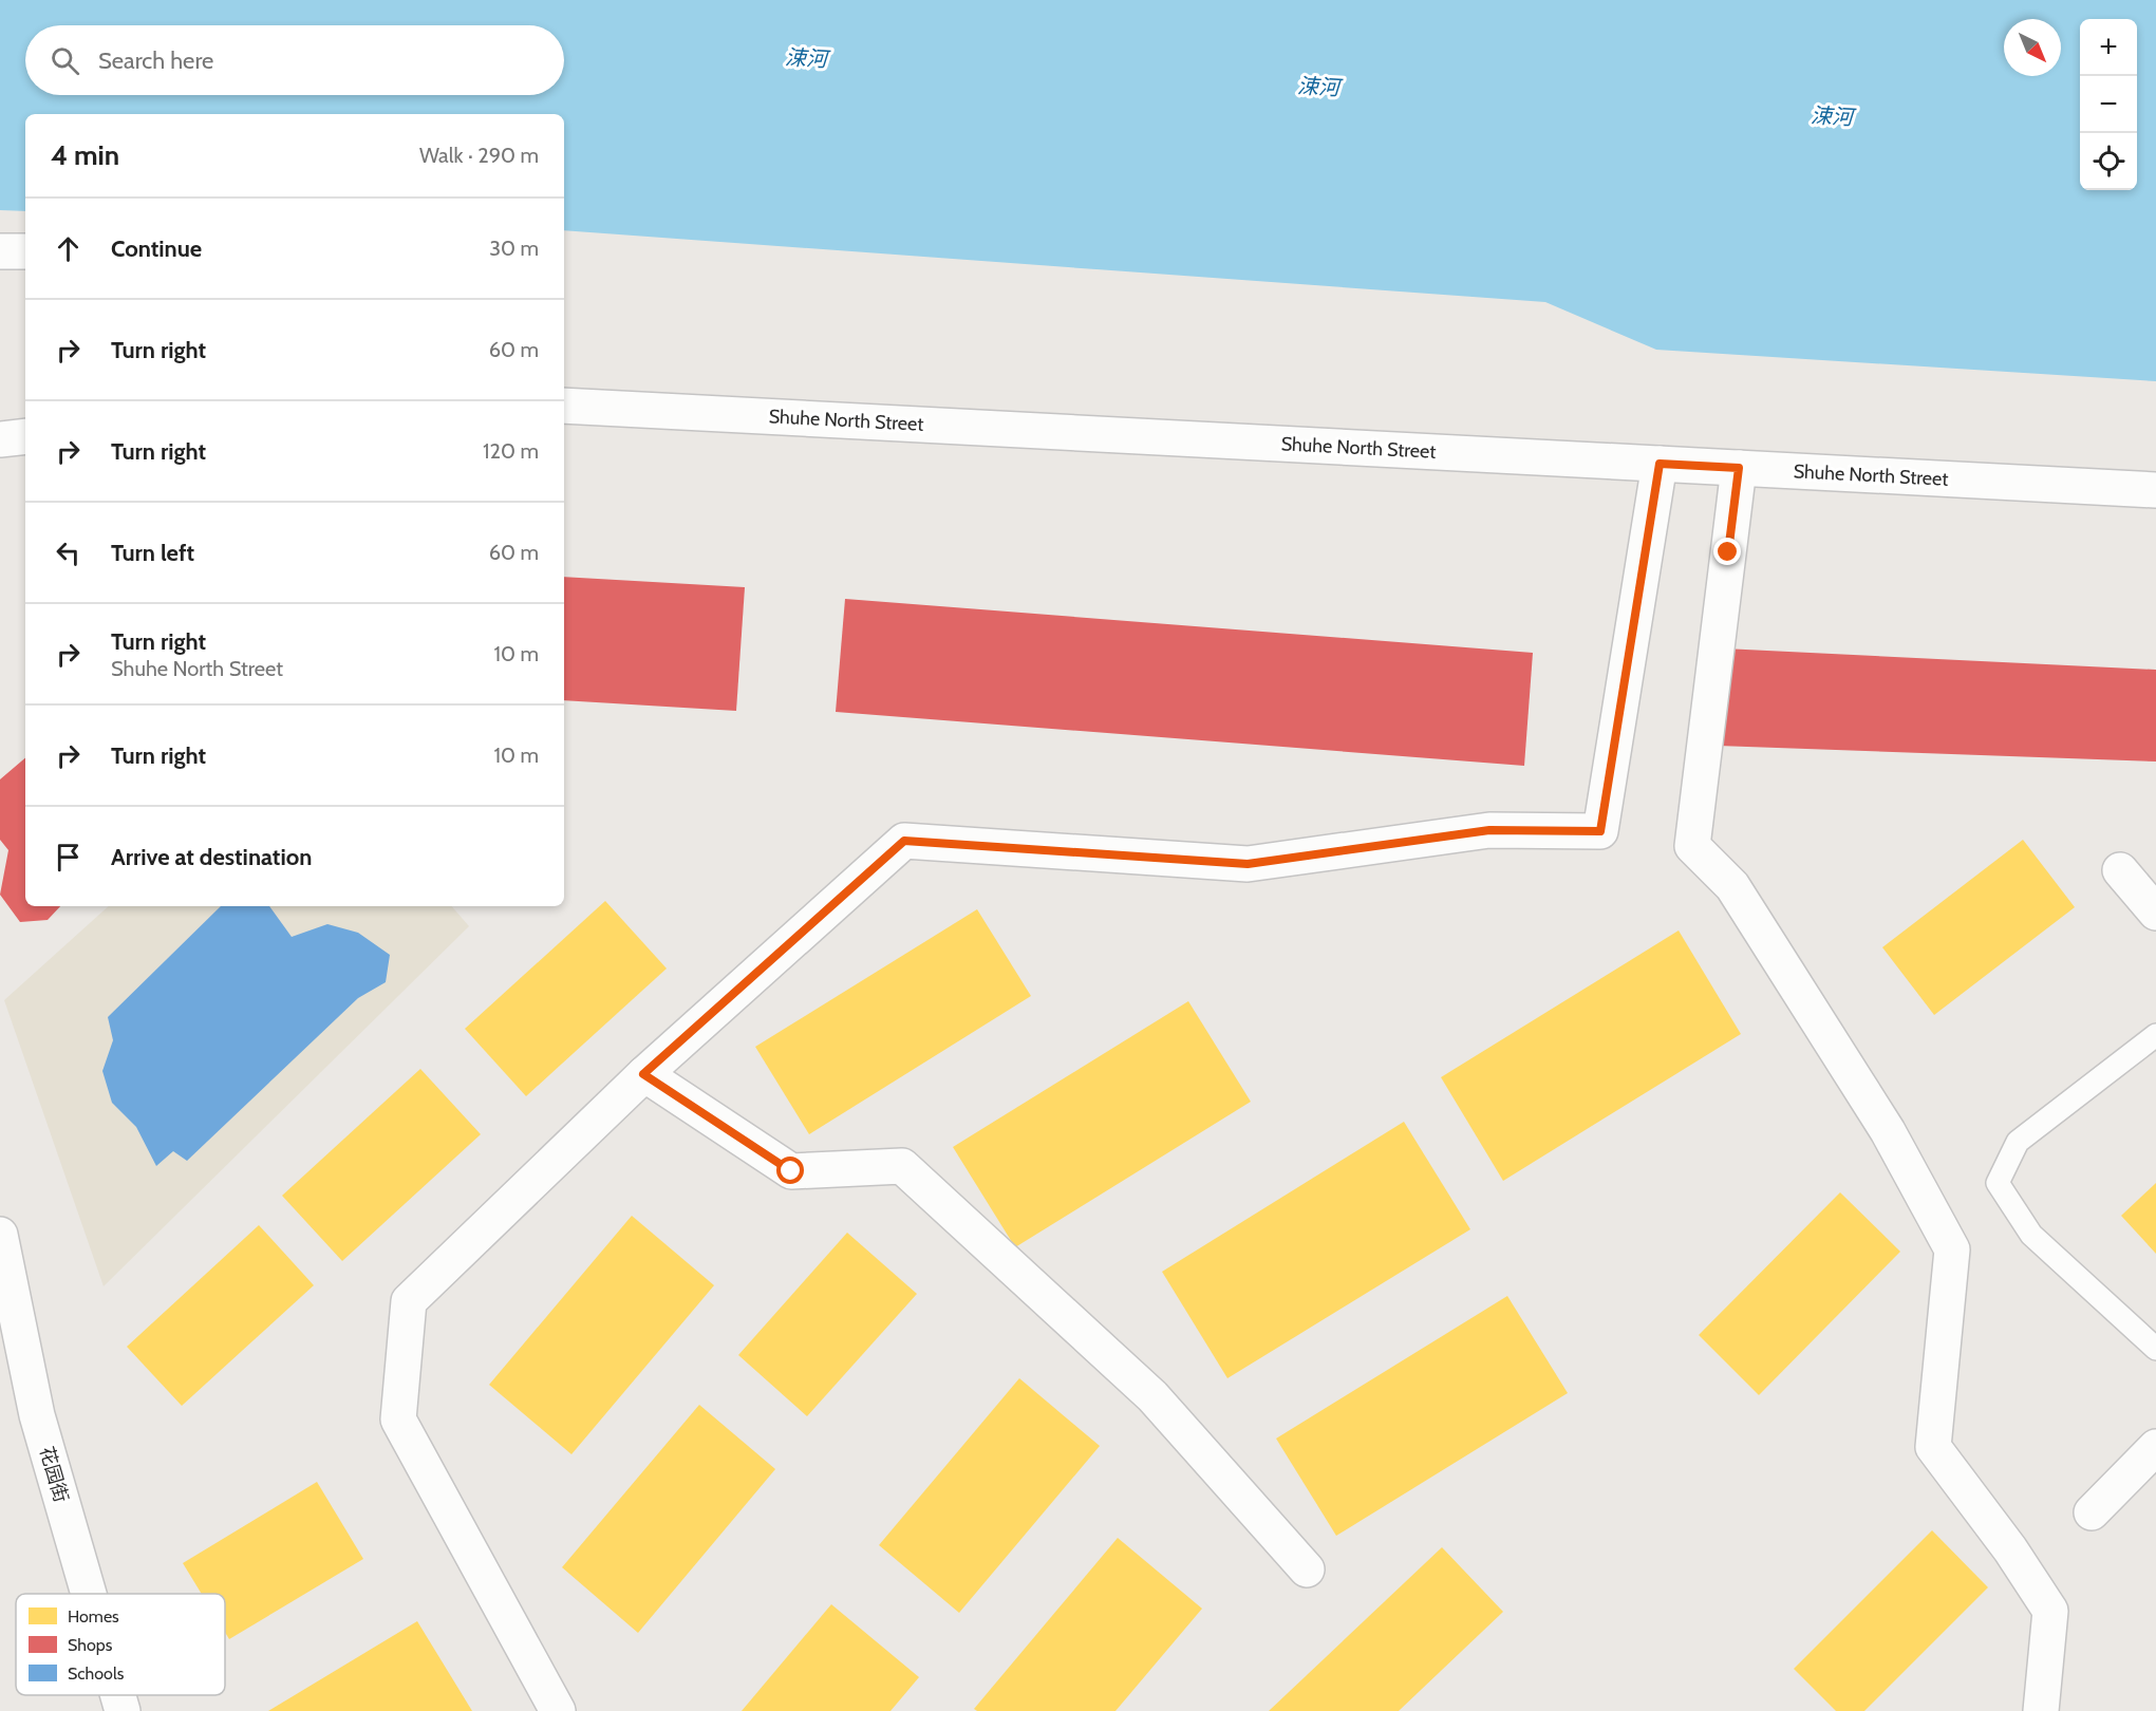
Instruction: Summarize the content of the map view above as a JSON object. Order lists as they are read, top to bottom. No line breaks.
{"streets":{"street":["Shuhe North Street","花园街"]},"water":["涑河"],"legend":["Homes","Shops","Schools"],"north":"bottom right","page":{"map_buttons":["+","−"],"search":"Search here","heading":["4 min","Walk · 290 m"],"list":[["Continue","30 m"],["Turn right","60 m"],["Turn right","120 m"],["Turn left","60 m"],["Turn right","Shuhe North Street","10 m"],["Turn right","10 m"],"Arrive at destination"]}}
